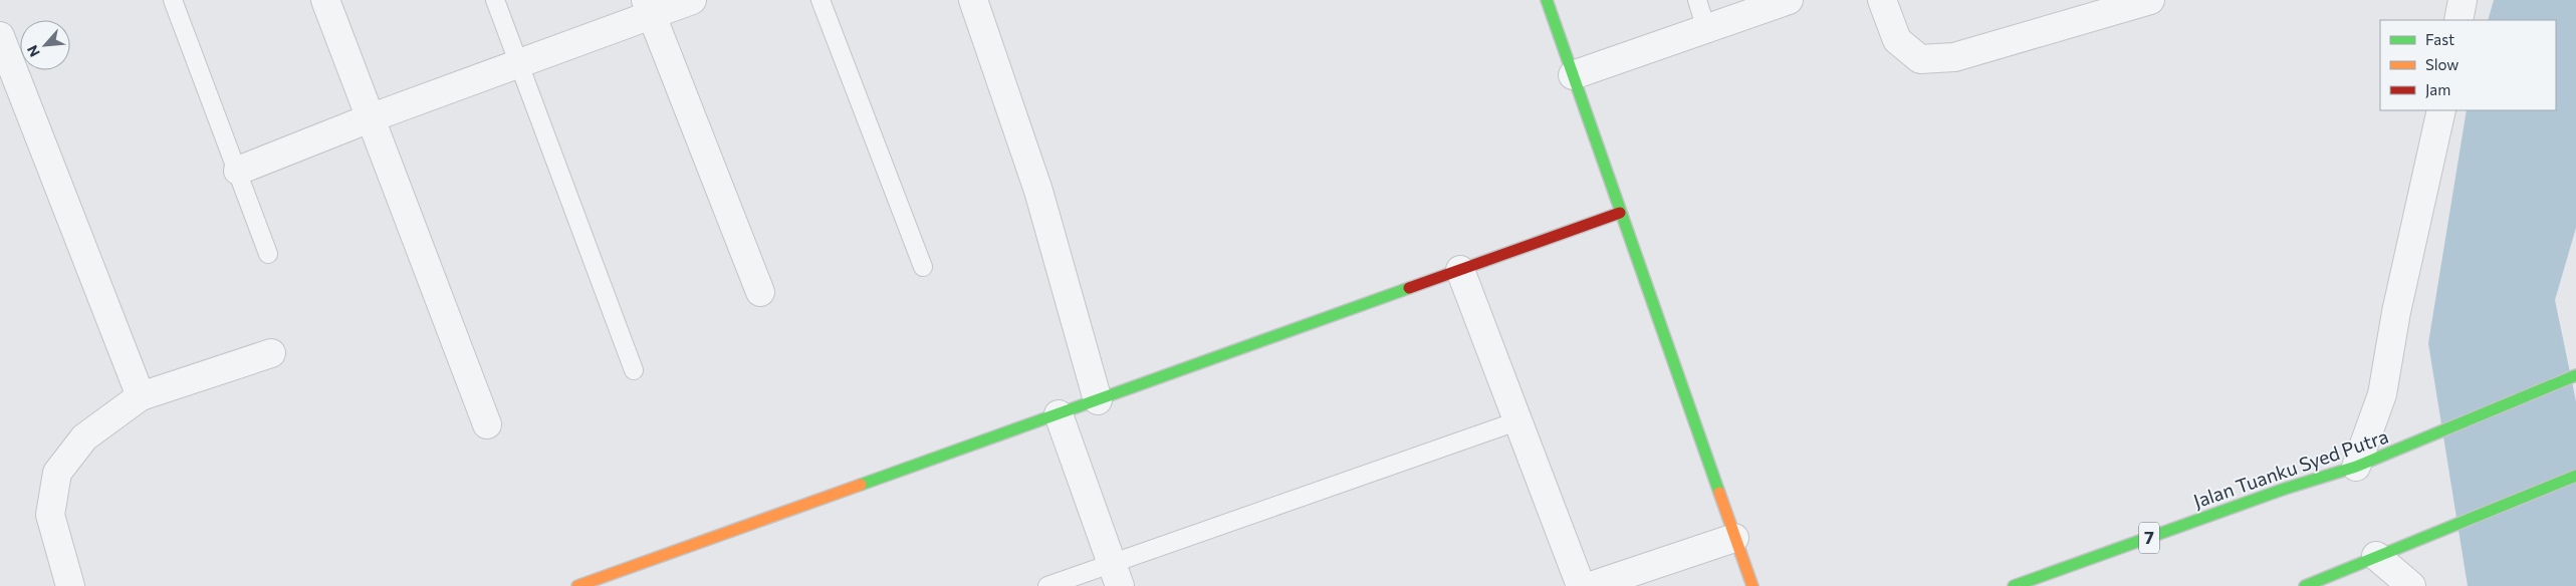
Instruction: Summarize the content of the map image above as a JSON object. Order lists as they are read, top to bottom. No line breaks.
{"streets":{"street":["Jalan Tuanku Syed Putra","7"]},"legend":["Fast","Slow","Jam"],"north":"bottom left"}
